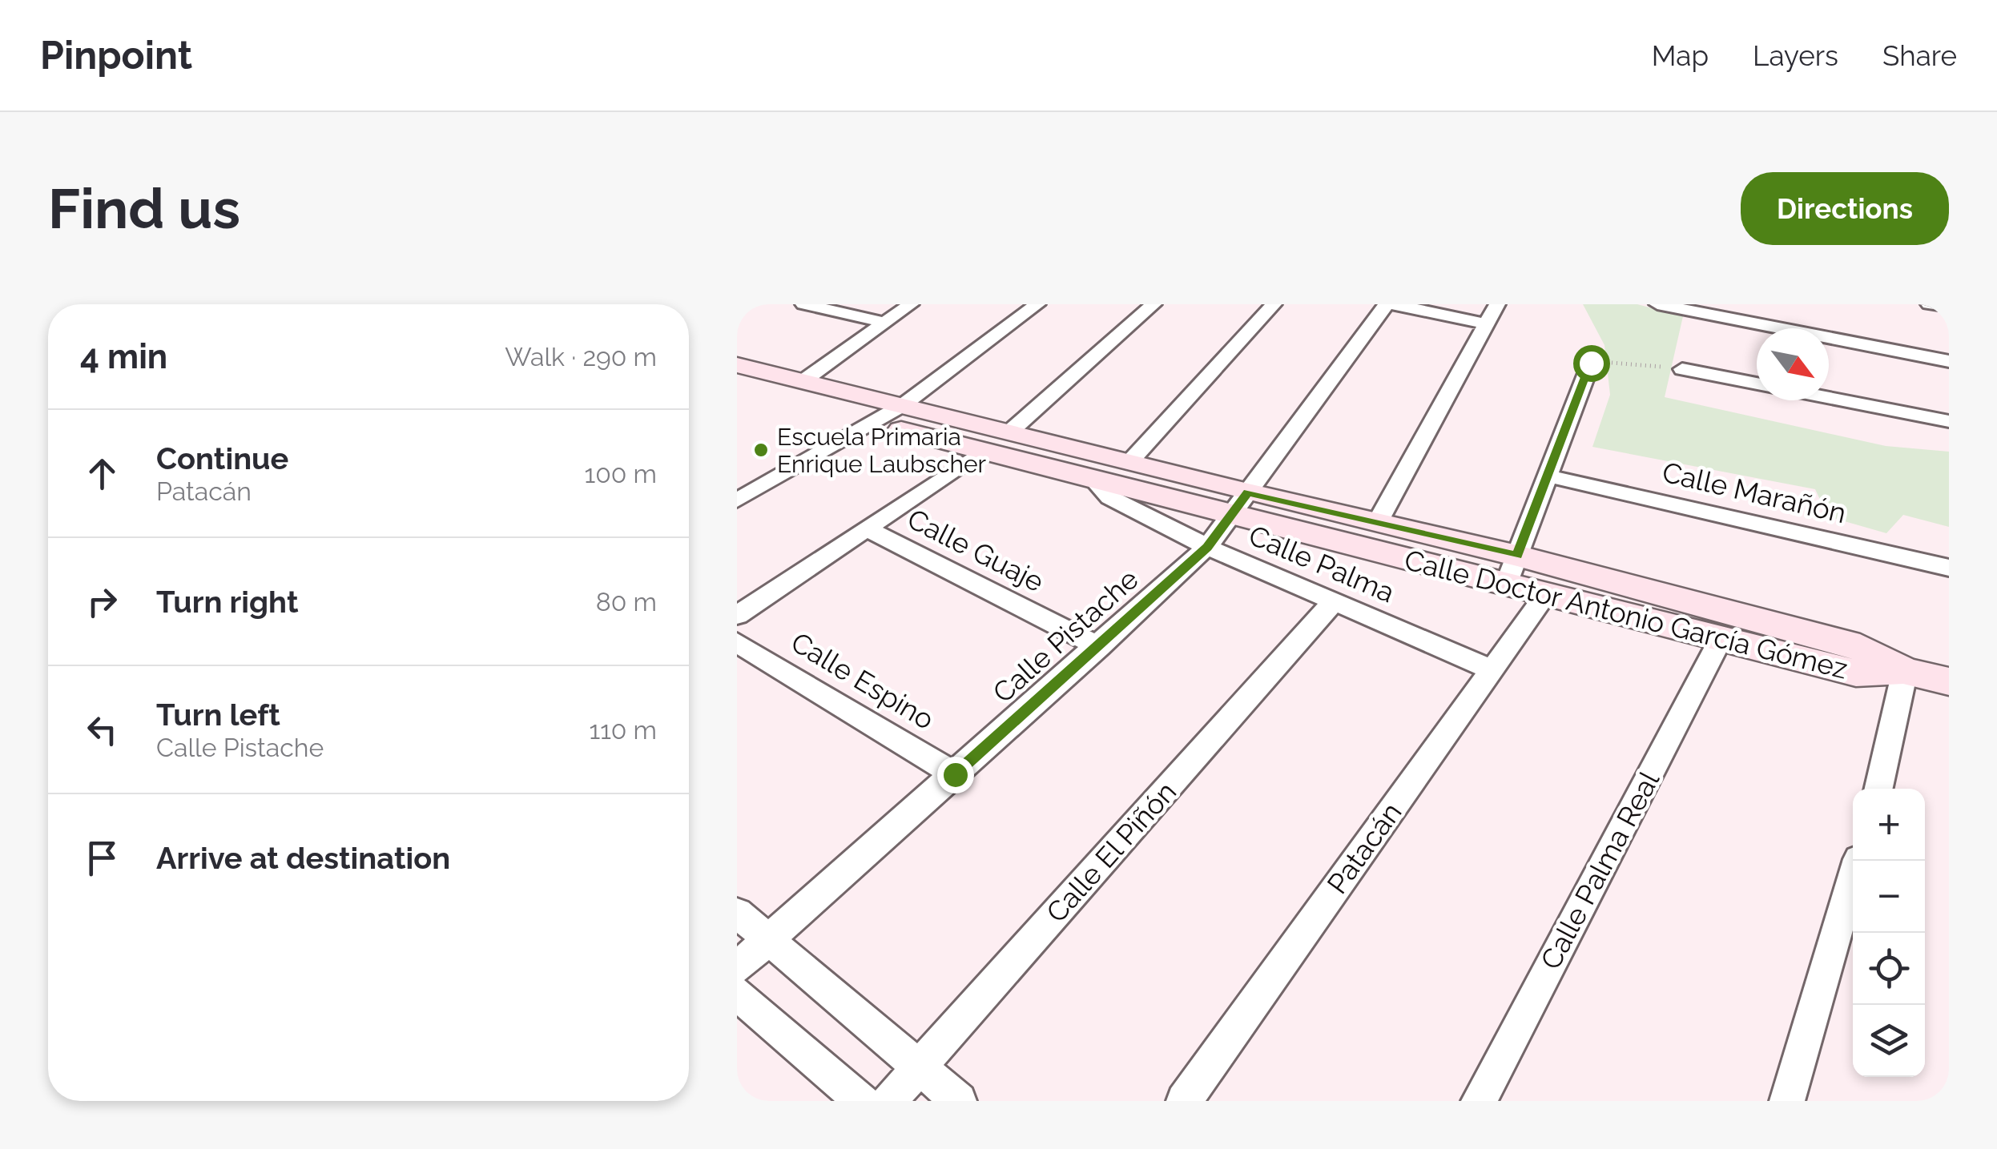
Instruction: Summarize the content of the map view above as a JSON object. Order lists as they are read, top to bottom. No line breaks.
{"streets":{"street":["Calle Marañón","Calle Guaje","Calle Palma","Calle Doctor Antonio García Gómez","Calle Pistache","Calle Espino","Patacán","Calle El Piñón","Calle Palma Real"]},"crossings":[["Calle Guaje","Calle Pistache"],["Calle Palma","Calle Doctor Antonio García Gómez"],["Calle Palma","Calle Pistache"],["Calle Palma","Patacán"],["Calle Palma","Calle El Piñón"],["Calle Doctor Antonio García Gómez","Calle Pistache"],["Calle Doctor Antonio García Gómez","Patacán"],["Calle Doctor Antonio García Gómez","Calle Palma Real"],["Calle Pistache","Calle Espino"]],"places":["Escuela Primaria Enrique Laubscher"],"north":"bottom right","page":{"header":"Pinpoint","nav":["Map","Layers","Share"],"buttons":"Directions","title":"Find us","heading":["4 min","Walk · 290 m"],"list":[["Continue","Patacán","100 m"],["Turn right","80 m"],["Turn left","Calle Pistache","110 m"],"Arrive at destination"],"map_buttons":["+","−"]}}
